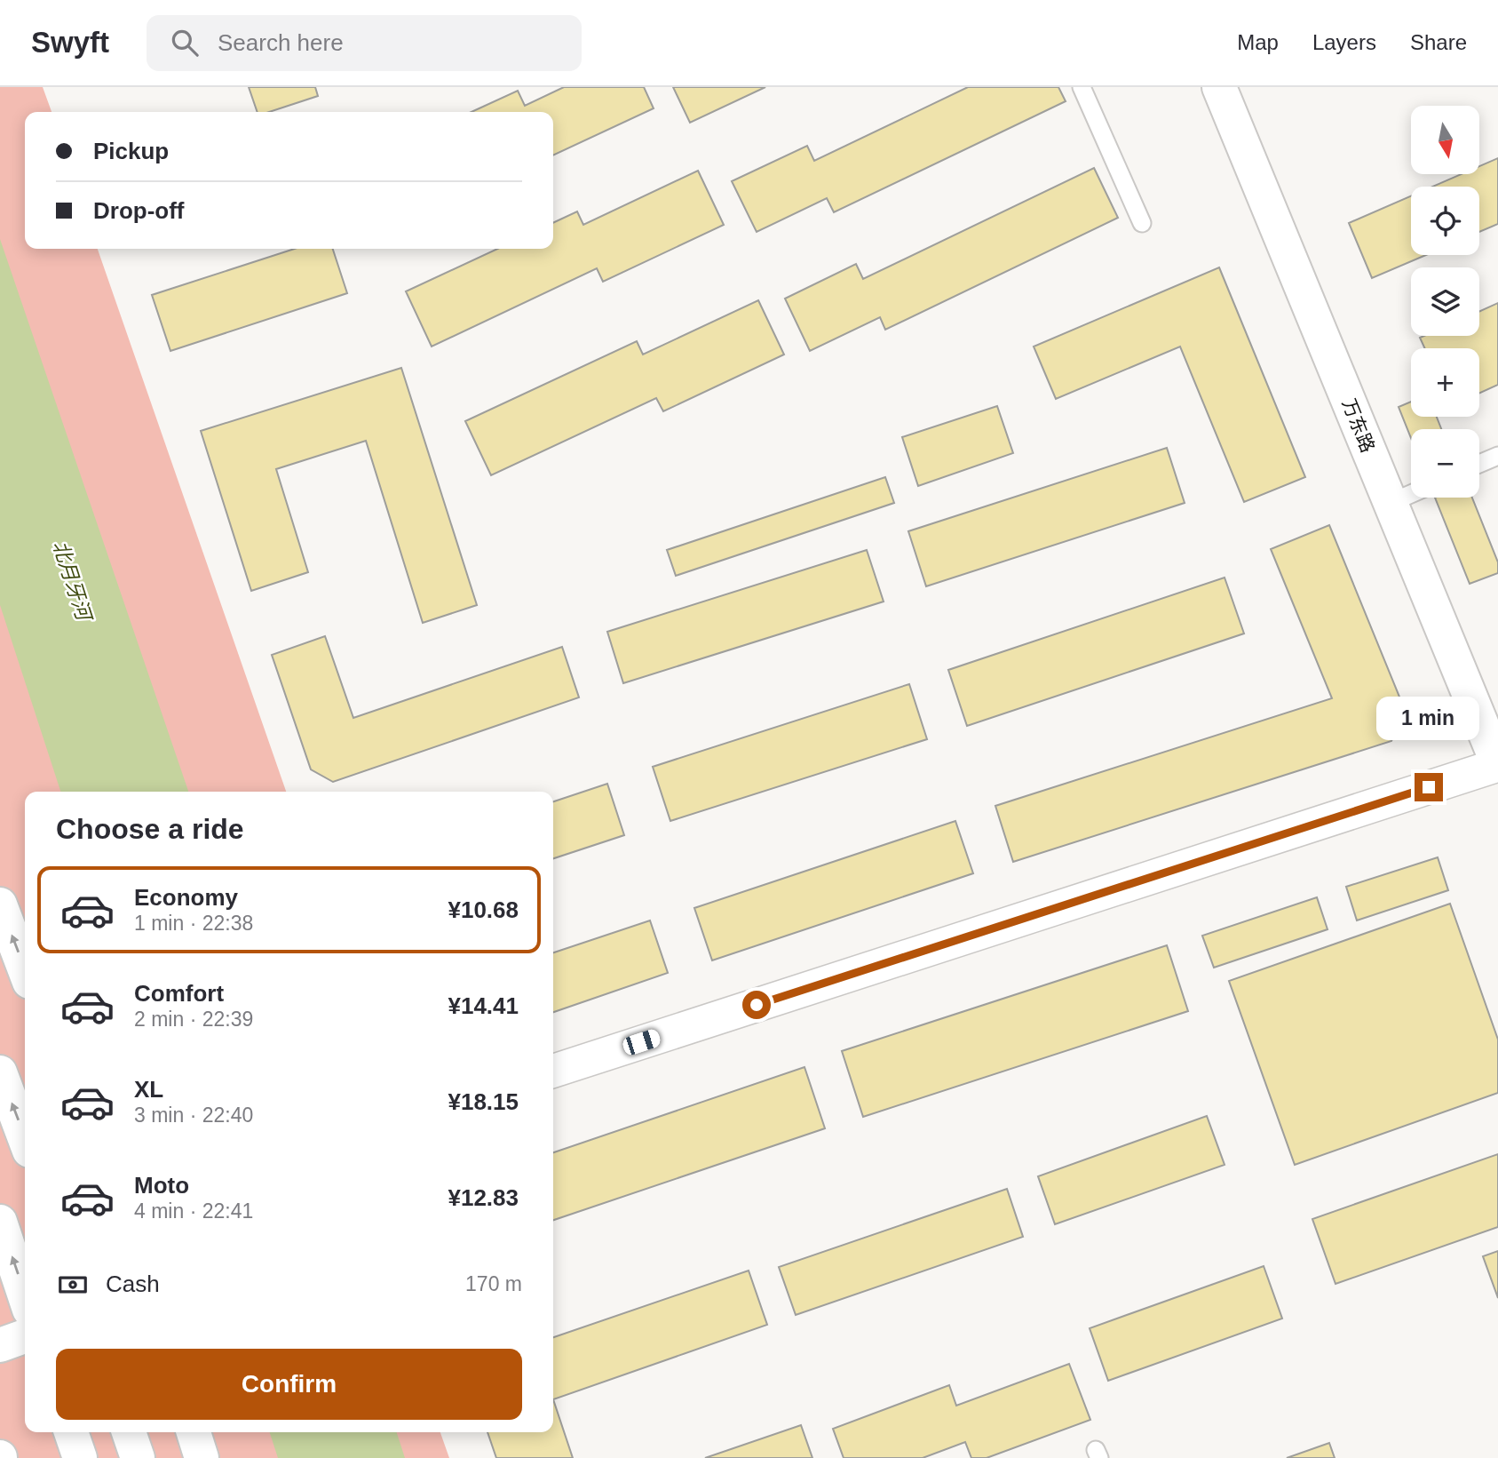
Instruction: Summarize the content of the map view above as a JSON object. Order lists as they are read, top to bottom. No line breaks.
{"streets":{"main road":["万东路"]},"water":["北月牙河"],"north":"bottom","page":{"header":"Swyft","search":"Search here","nav":["Map","Layers","Share"],"map_buttons":["+","−"],"banner":["Pickup","Drop-off"],"bubble":"1 min","heading":"Choose a ride","list":[{"name":"Economy","note":"1 min · 22:38","value":"¥10.68"},{"name":"Comfort","note":"2 min · 22:39","value":"¥14.41"},{"name":"XL","note":"3 min · 22:40","value":"¥18.15"},{"name":"Moto","note":"4 min · 22:41","value":"¥12.83"}],"pay":["Cash","170 m"],"buttons":"Confirm"}}
